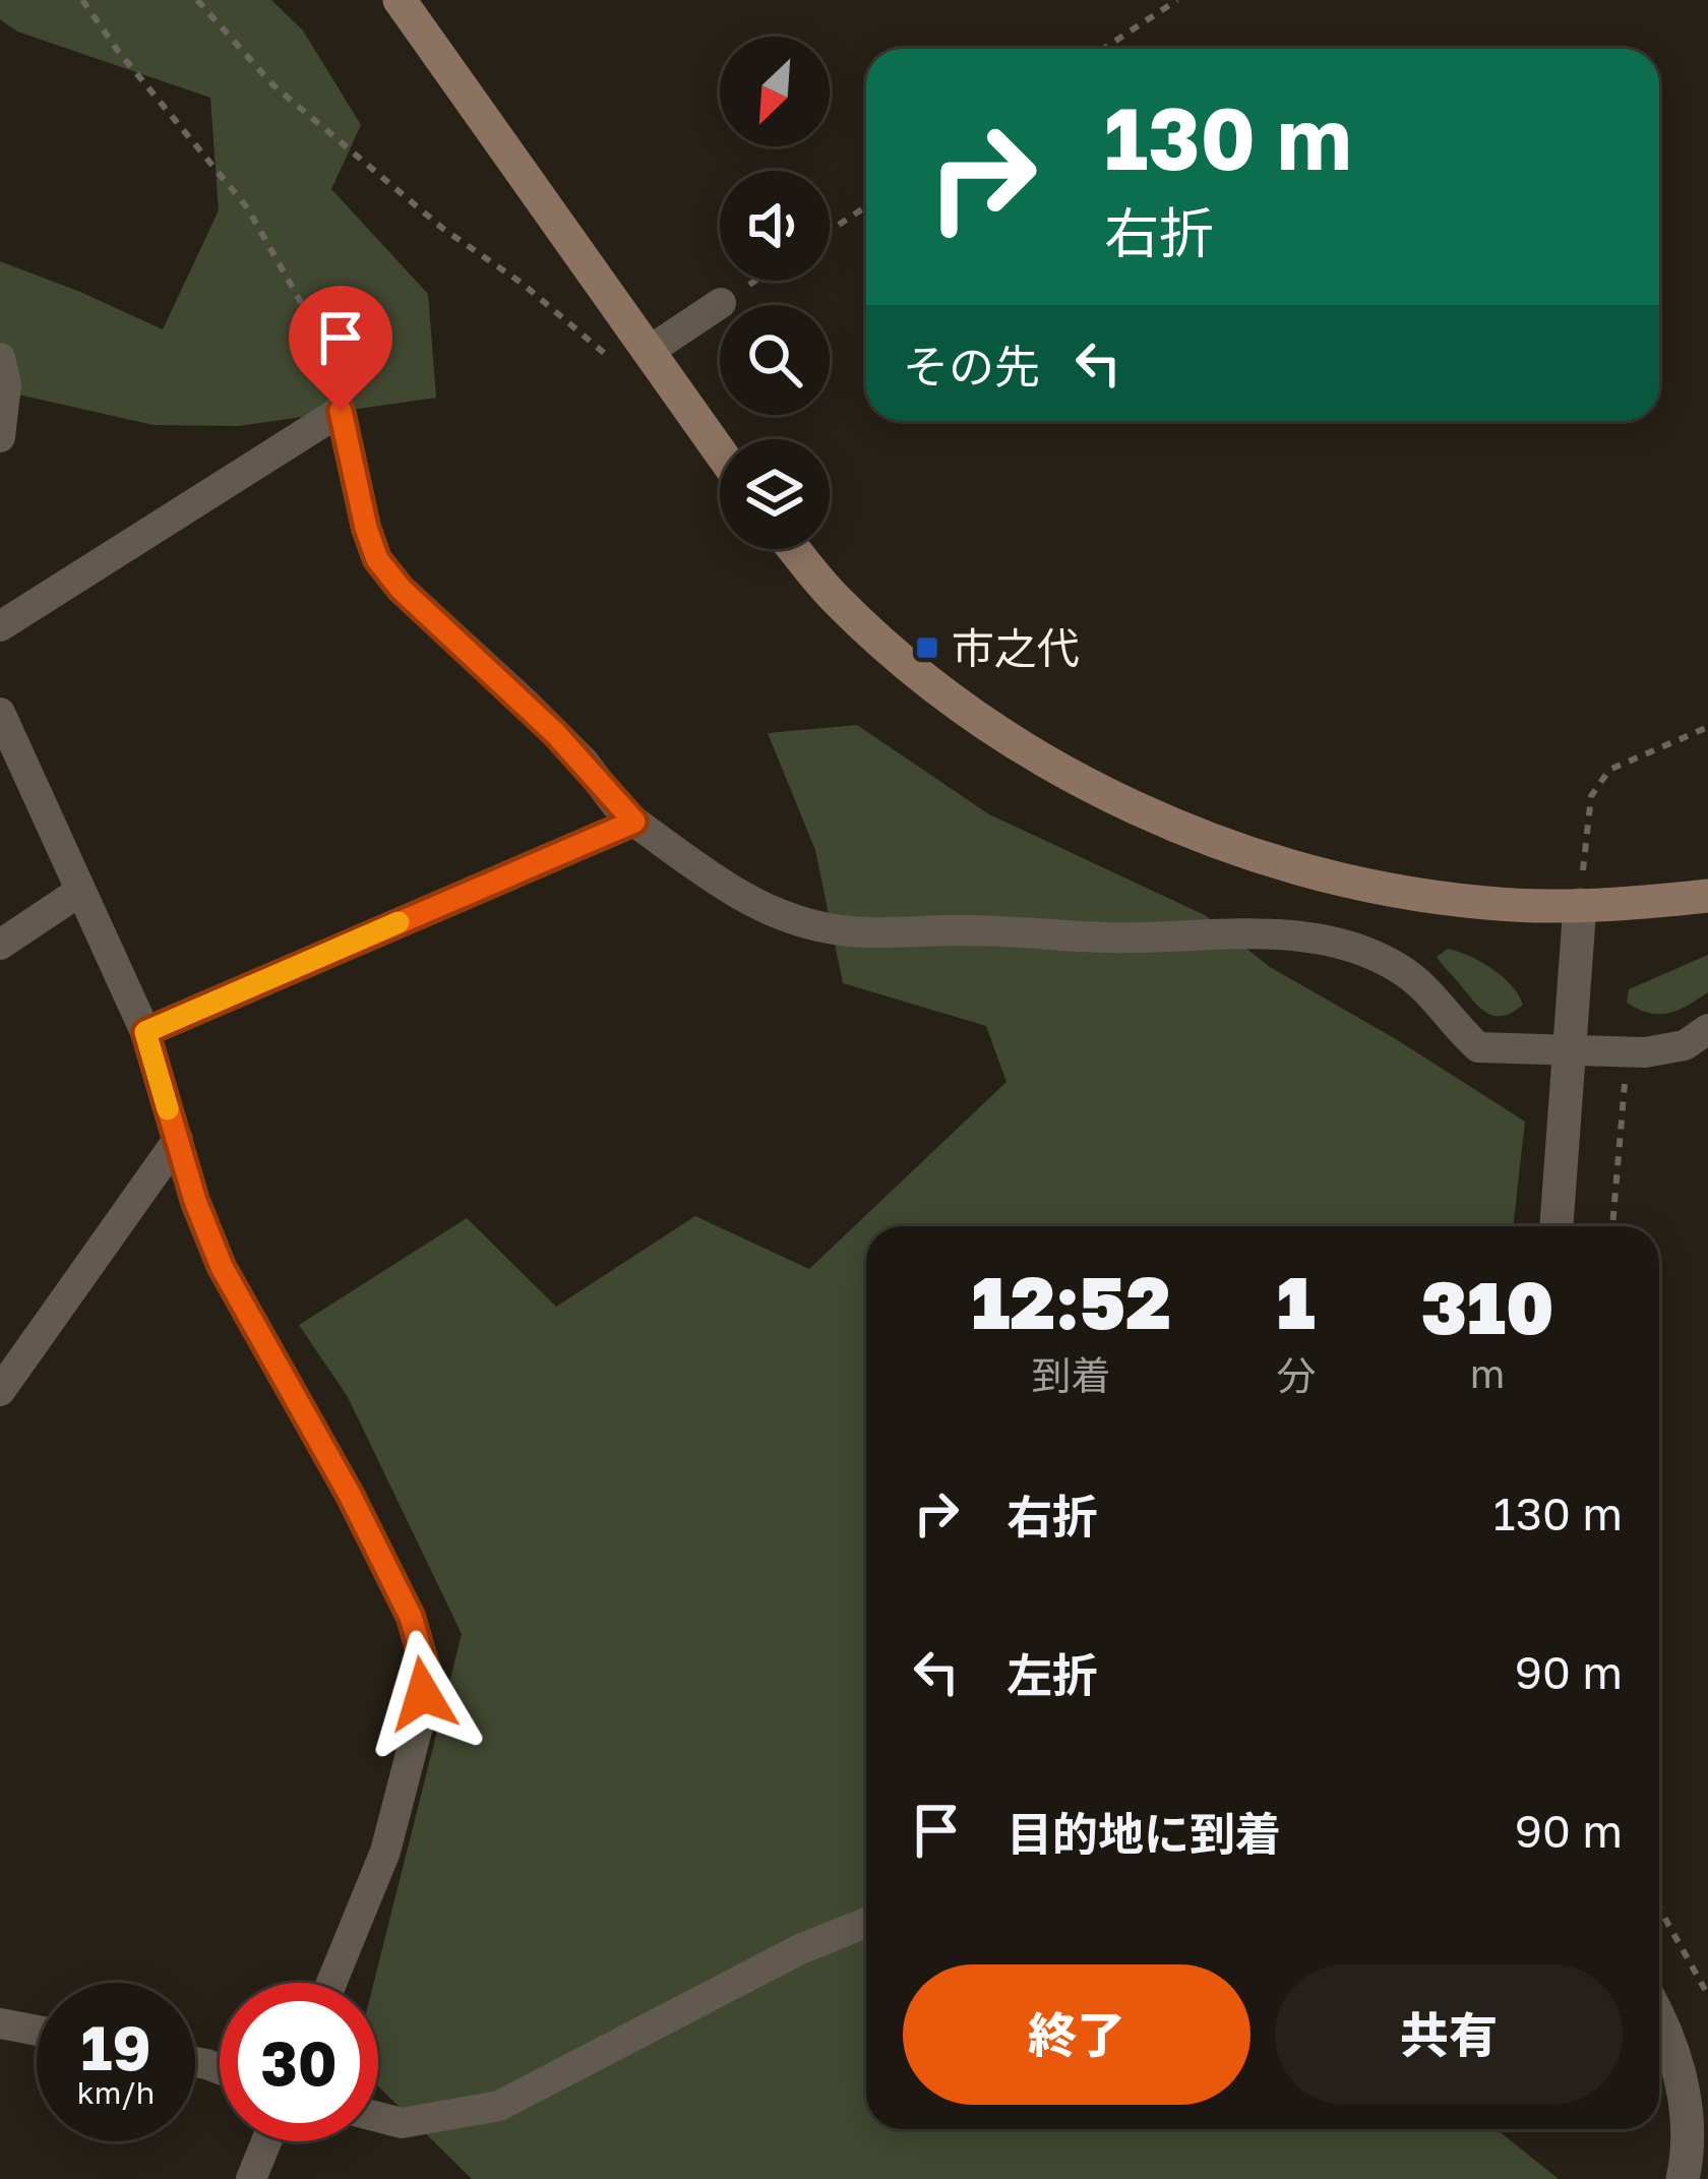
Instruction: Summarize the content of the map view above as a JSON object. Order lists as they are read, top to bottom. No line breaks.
{"places":{"transit":["市之代"]},"north":"bottom left","page":{"turn":["130 m","右折"],"then":"その先","eta":["12:52","到着","1","分","310","m"],"list":[{"name":"右折","value":"130 m"},{"name":"左折","value":"90 m"},{"name":"目的地に到着","value":"90 m"}],"buttons":["終了","共有"],"speed":"19 km/h","limit":"30"}}
